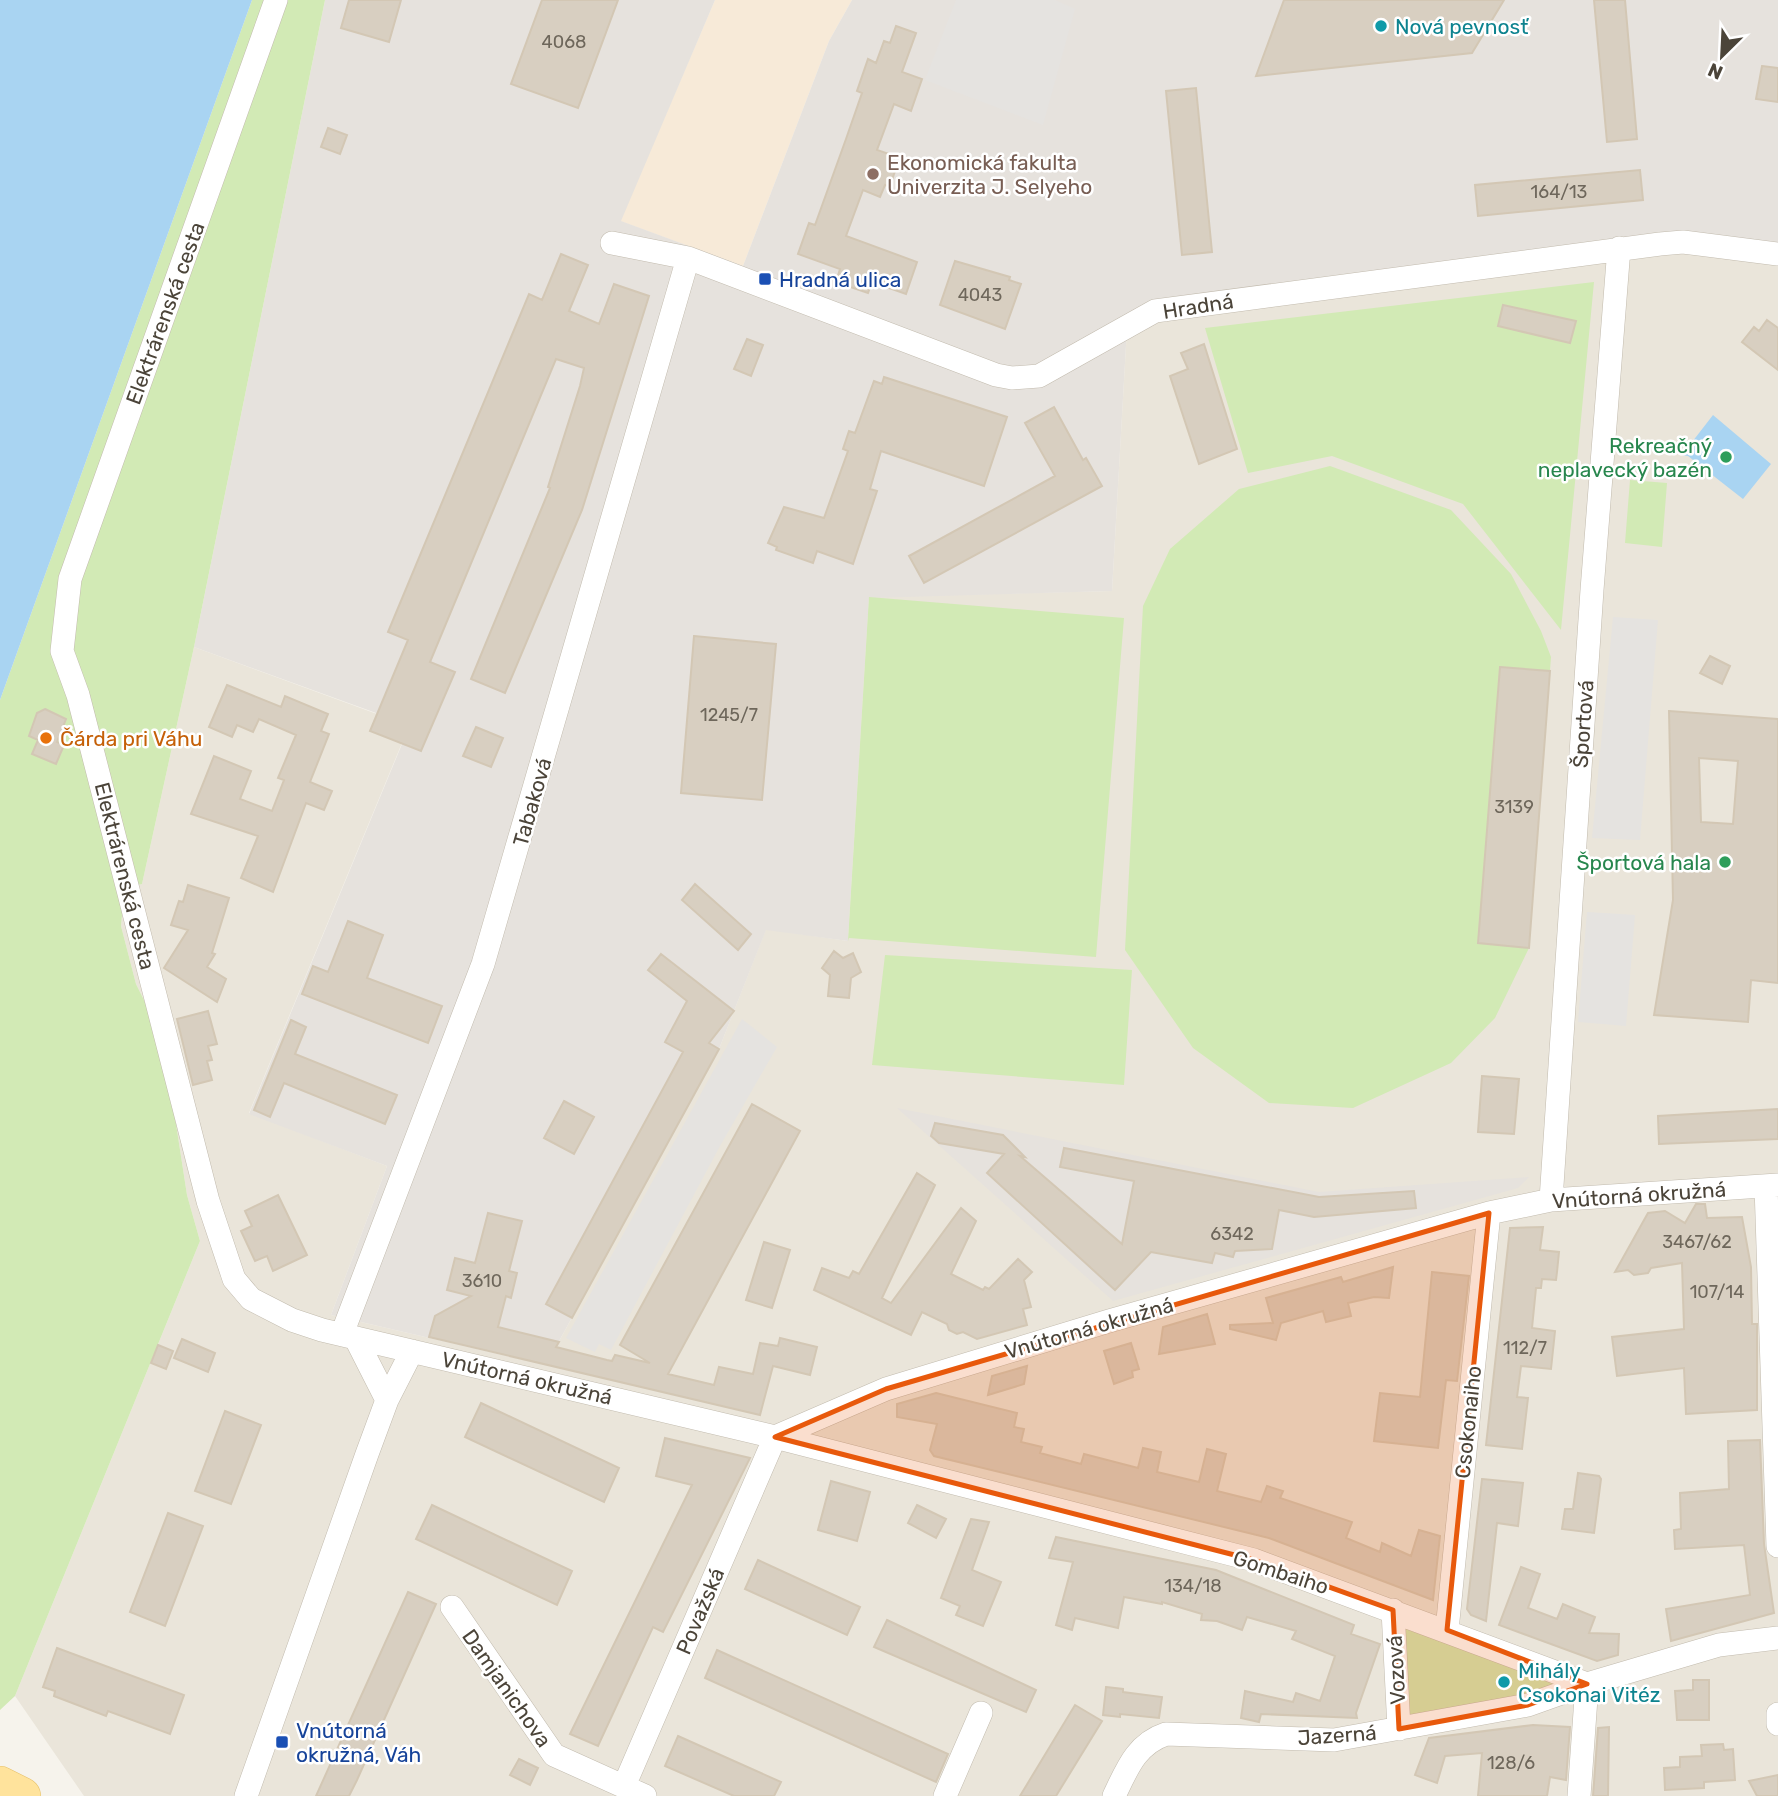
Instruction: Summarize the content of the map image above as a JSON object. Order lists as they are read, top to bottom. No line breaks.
{"streets":{"street":["Hradná","Elektrárenská cesta","Športová","Tabaková","Vnútorná okružná","Csokonaiho","Gombaiho","Považská","Vozová","Damjanichova","Jazerná"]},"crossings":[["Hradná","Športová"],["Hradná","Tabaková"],["Elektrárenská cesta","Tabaková"],["Elektrárenská cesta","Vnútorná okružná"],["Športová","Vnútorná okružná"],["Tabaková","Vnútorná okružná"],["Vnútorná okružná","Csokonaiho"],["Vnútorná okružná","Gombaiho"],["Vnútorná okružná","Považská"],["Csokonaiho","Gombaiho"],["Gombaiho","Považská"],["Gombaiho","Vozová"],["Gombaiho","Jazerná"],["Považská","Damjanichova"],["Vozová","Jazerná"]],"places":{"other":["Nová pevnosť","Ekonomická fakulta Univerzita J. Selyeho","Rekreačný neplavecký bazén","Čárda pri Váhu","Športová hala","Mihály Csokonai Vitéz"],"transit":["Hradná ulica","Vnútorná okružná, Váh"]},"house_numbers":["4068","164/13","4043","1245/7","3139","6342","3467/62","3610","107/14","112/7","134/18","128/6"],"north":"bottom left"}
